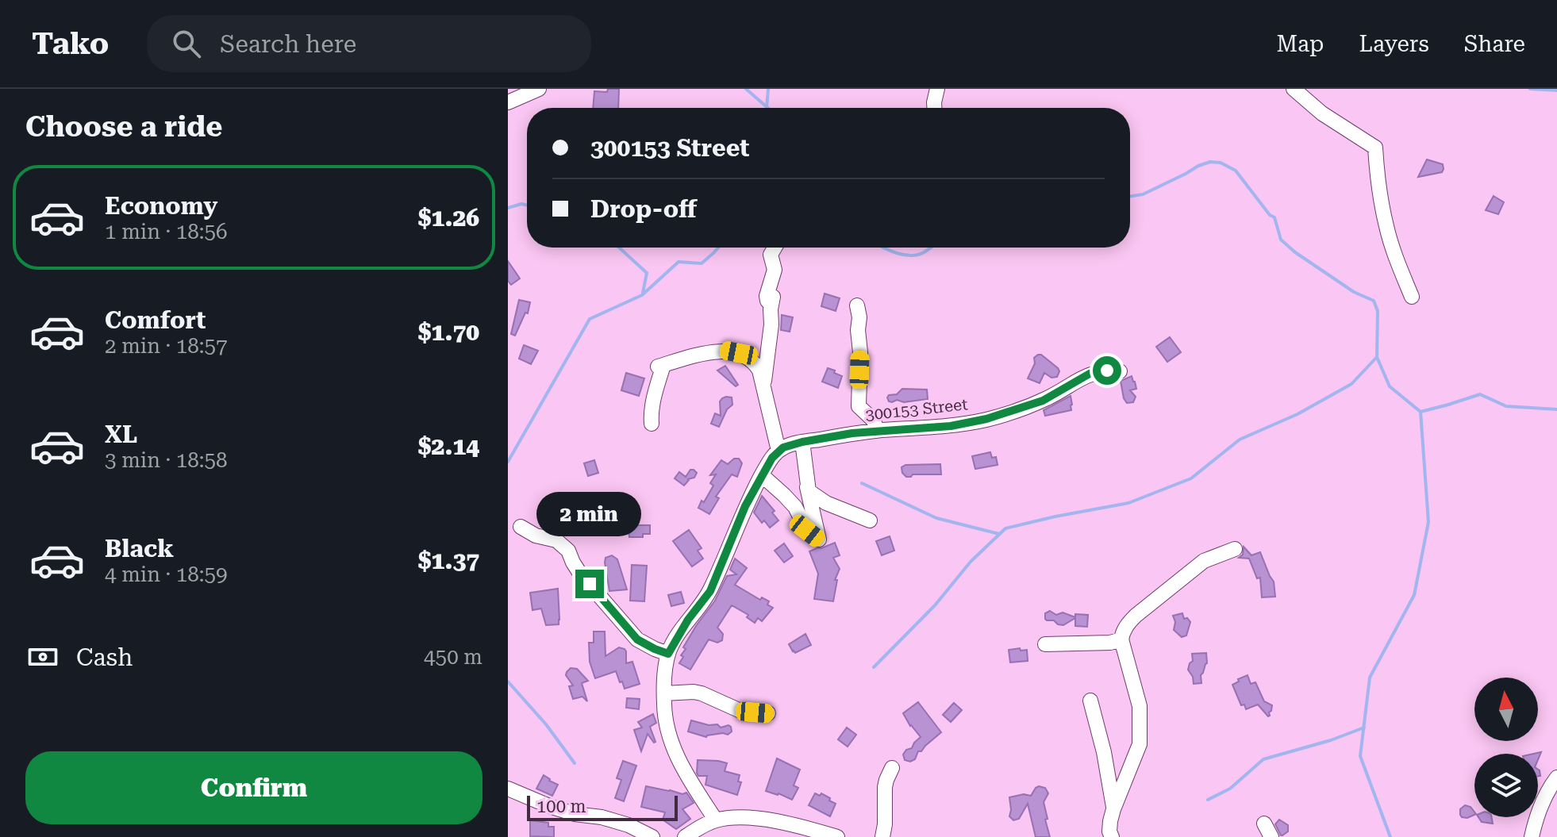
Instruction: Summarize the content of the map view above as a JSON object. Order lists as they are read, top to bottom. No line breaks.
{"streets":{"street":["300153 Street"]},"scale_bar":"100 m","north":"top","page":{"header":"Tako","search":"Search here","nav":["Map","Layers","Share"],"heading":"Choose a ride","banner":["300153 Street","Drop-off"],"list":[{"name":"Economy","note":"1 min · 18:56","value":"$1.26"},{"name":"Comfort","note":"2 min · 18:57","value":"$1.70"},{"name":"XL","note":"3 min · 18:58","value":"$2.14"},{"name":"Black","note":"4 min · 18:59","value":"$1.37"}],"bubble":"2 min","pay":["Cash","450 m"],"buttons":"Confirm","scale":"100 m"}}
